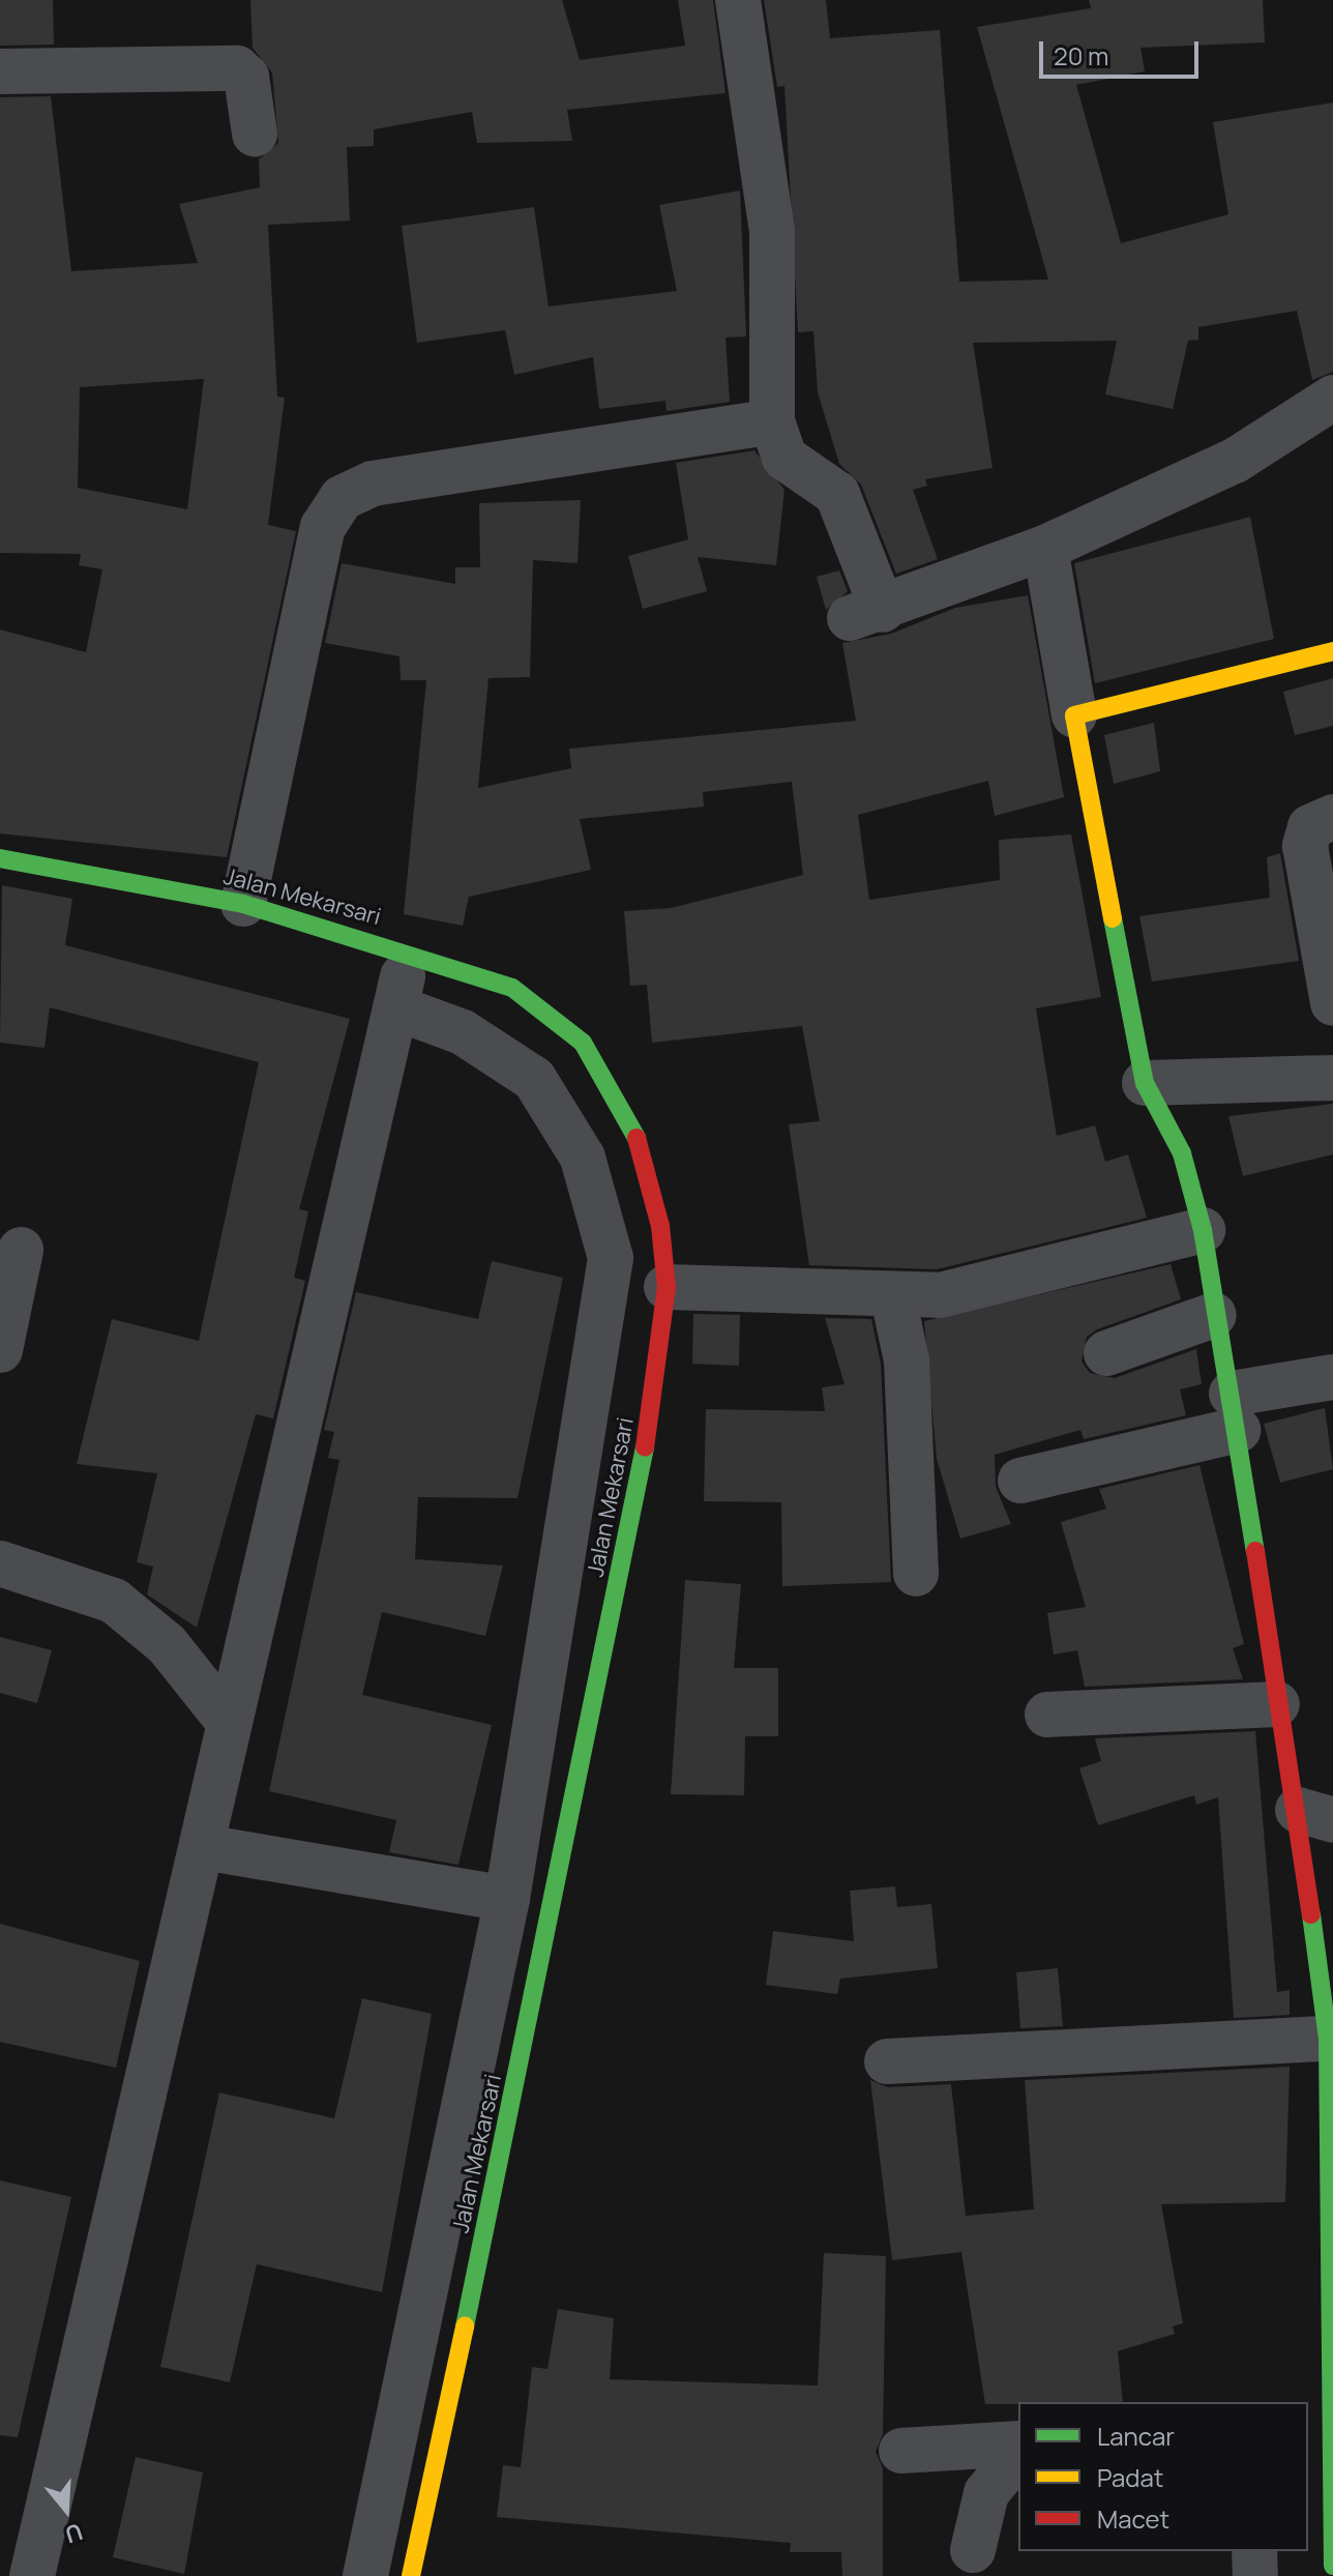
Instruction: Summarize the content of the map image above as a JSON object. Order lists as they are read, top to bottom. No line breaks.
{"streets":{"street":["Jalan Mekarsari"]},"legend":["Lancar","Padat","Macet"],"scale_bar":"20 m","north":"bottom"}
